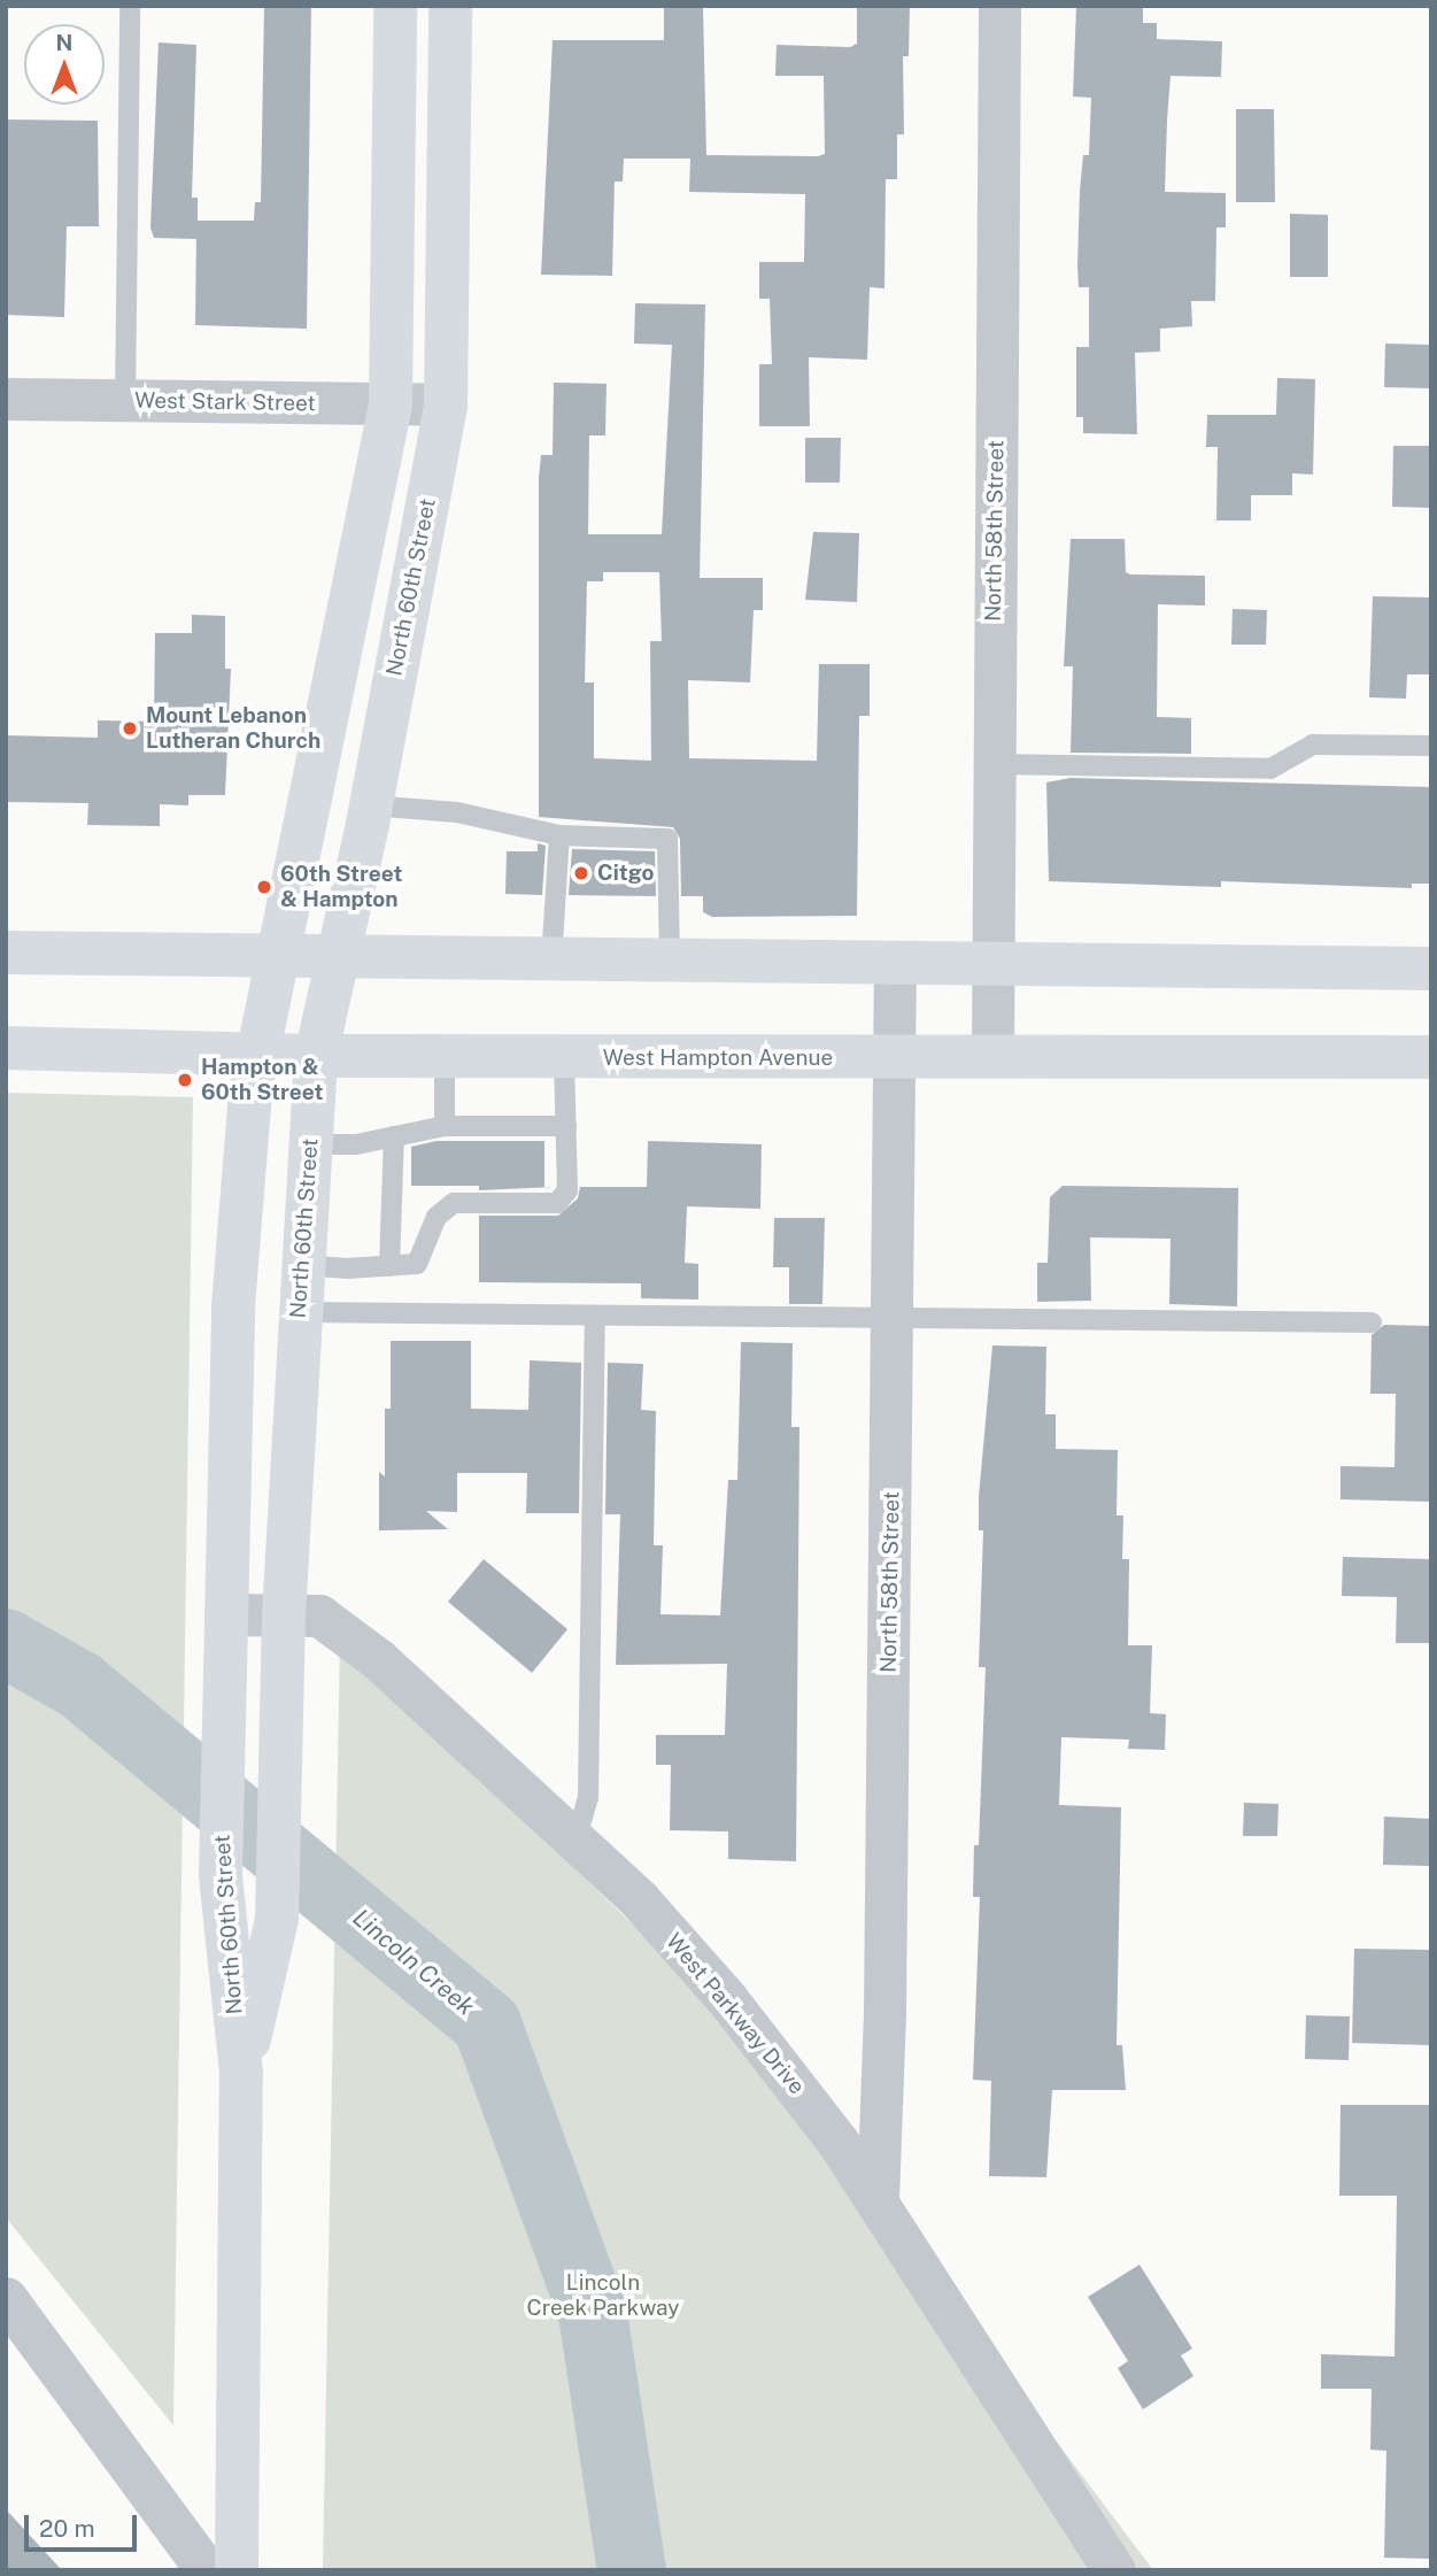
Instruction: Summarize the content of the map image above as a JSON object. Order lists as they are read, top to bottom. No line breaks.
{"streets":{"main road":["North 60th Street","West Hampton Avenue"],"street":["West Stark Street","North 58th Street","West Parkway Drive"]},"crossings":[["West Stark Street","North 60th Street"],["North 58th Street","West Hampton Avenue"],["North 58th Street","West Parkway Drive"],["North 60th Street","West Hampton Avenue"],["North 60th Street","West Parkway Drive"]],"water":["Lincoln Creek"],"parks":["Lincoln Creek Parkway"],"places":["Mount Lebanon Lutheran Church","Citgo","60th Street & Hampton","Hampton & 60th Street"],"scale_bar":"20 m","north":"top"}
